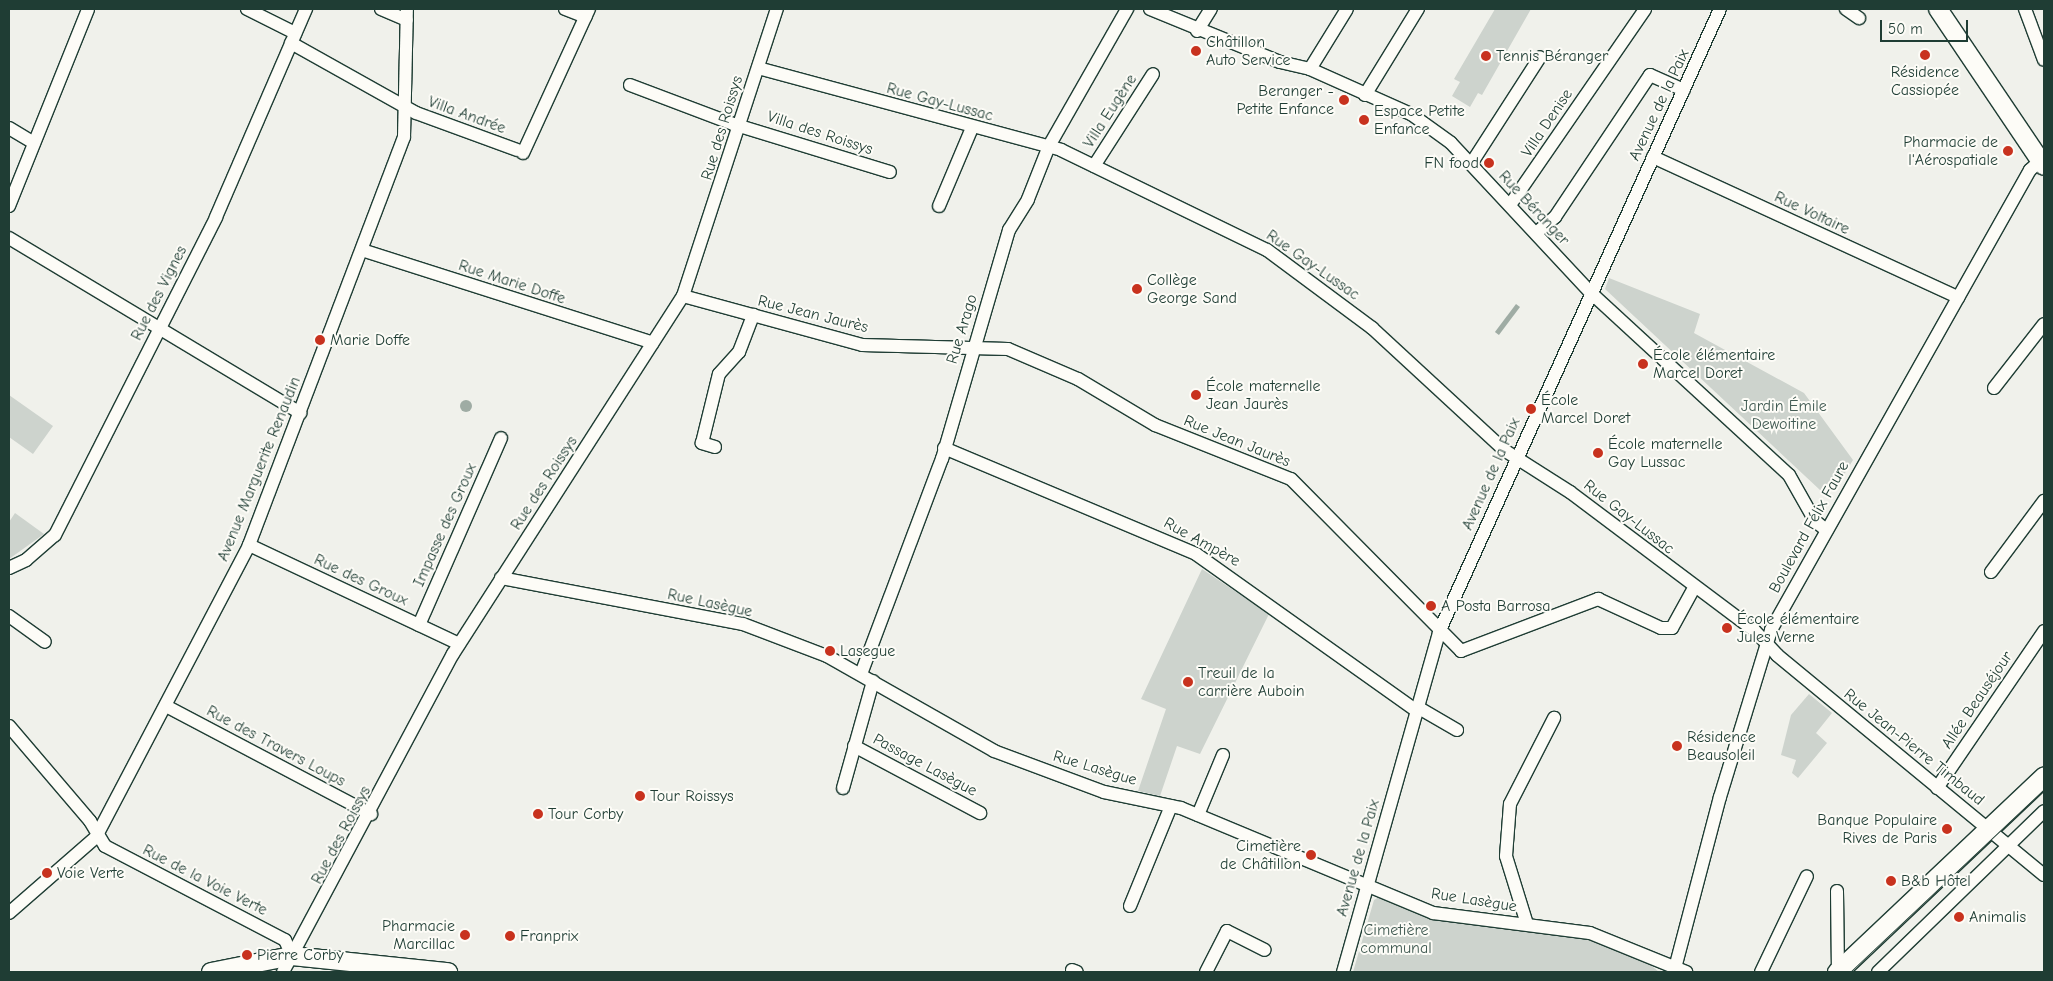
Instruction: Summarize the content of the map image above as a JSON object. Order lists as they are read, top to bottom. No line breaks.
{"streets":{"street":["Rue Gay-Lussac","Avenue de la Paix","Villa Eugène","Villa Andrée","Villa Denise","Rue des Roissys","Villa des Roissys","Rue Béranger","Rue Voltaire","Rue Marie Doffe","Rue des Vignes","Rue Jean Jaurès","Rue Arago","Avenue Marguerite Renaudin","Impasse des Groux","Boulevard Félix Faure","Rue Ampère","Rue des Groux","Rue Lasègue","Allée Beauséjour","Rue des Travers Loups","Rue Jean-Pierre Timbaud","Passage Lasègue","Rue de la Voie Verte"]},"crossings":[["Rue Gay-Lussac","Avenue de la Paix"],["Rue Gay-Lussac","Villa Eugène"],["Rue Gay-Lussac","Rue des Roissys"],["Rue Gay-Lussac","Rue Jean Jaurès"],["Rue Gay-Lussac","Rue Arago"],["Rue Gay-Lussac","Boulevard Félix Faure"],["Rue Gay-Lussac","Rue Jean-Pierre Timbaud"],["Avenue de la Paix","Rue Béranger"],["Avenue de la Paix","Rue Voltaire"],["Avenue de la Paix","Rue Jean Jaurès"],["Avenue de la Paix","Rue Ampère"],["Avenue de la Paix","Rue Lasègue"],["Villa Andrée","Rue des Vignes"],["Villa Andrée","Avenue Marguerite Renaudin"],["Villa Denise","Rue Béranger"],["Rue des Roissys","Villa des Roissys"],["Rue des Roissys","Rue Marie Doffe"],["Rue des Roissys","Rue Jean Jaurès"],["Rue des Roissys","Rue des Groux"],["Rue des Roissys","Rue Lasègue"],["Rue des Roissys","Rue des Travers Loups"],["Rue des Roissys","Rue de la Voie Verte"],["Rue Béranger","Boulevard Félix Faure"],["Rue Voltaire","Boulevard Félix Faure"],["Rue Marie Doffe","Avenue Marguerite Renaudin"],["Rue Jean Jaurès","Rue Arago"],["Rue Arago","Rue Ampère"],["Rue Arago","Rue Lasègue"],["Avenue Marguerite Renaudin","Rue des Groux"],["Avenue Marguerite Renaudin","Rue des Travers Loups"],["Avenue Marguerite Renaudin","Rue de la Voie Verte"],["Impasse des Groux","Rue des Groux"],["Boulevard Félix Faure","Rue Lasègue"],["Boulevard Félix Faure","Rue Jean-Pierre Timbaud"],["Rue Lasègue","Passage Lasègue"],["Allée Beauséjour","Rue Jean-Pierre Timbaud"]],"parks":["Jardin Émile Dewoitine","Cimetière communal"],"places":["Châtillon Auto Service","Résidence Cassiopée","Tennis Béranger","Beranger - Petite Enfance","Espace Petite Enfance","Pharmacie de l'Aérospatiale","FN food","Collège George Sand","Marie Doffe","École élémentaire Marcel Doret","École maternelle Jean Jaurès","École Marcel Doret","École maternelle Gay Lussac","A Posta Barrosa","École élémentaire Jules Verne","Lasegue","Treuil de la carrière Auboin","Résidence Beausoleil","Tour Roissys","Tour Corby","Banque Populaire Rives de Paris","Cimetière de Châtillon","Voie Verte","B&b Hôtel","Animalis","Pharmacie Marcillac","Franprix","Pierre Corby"],"scale_bar":"50 m"}
